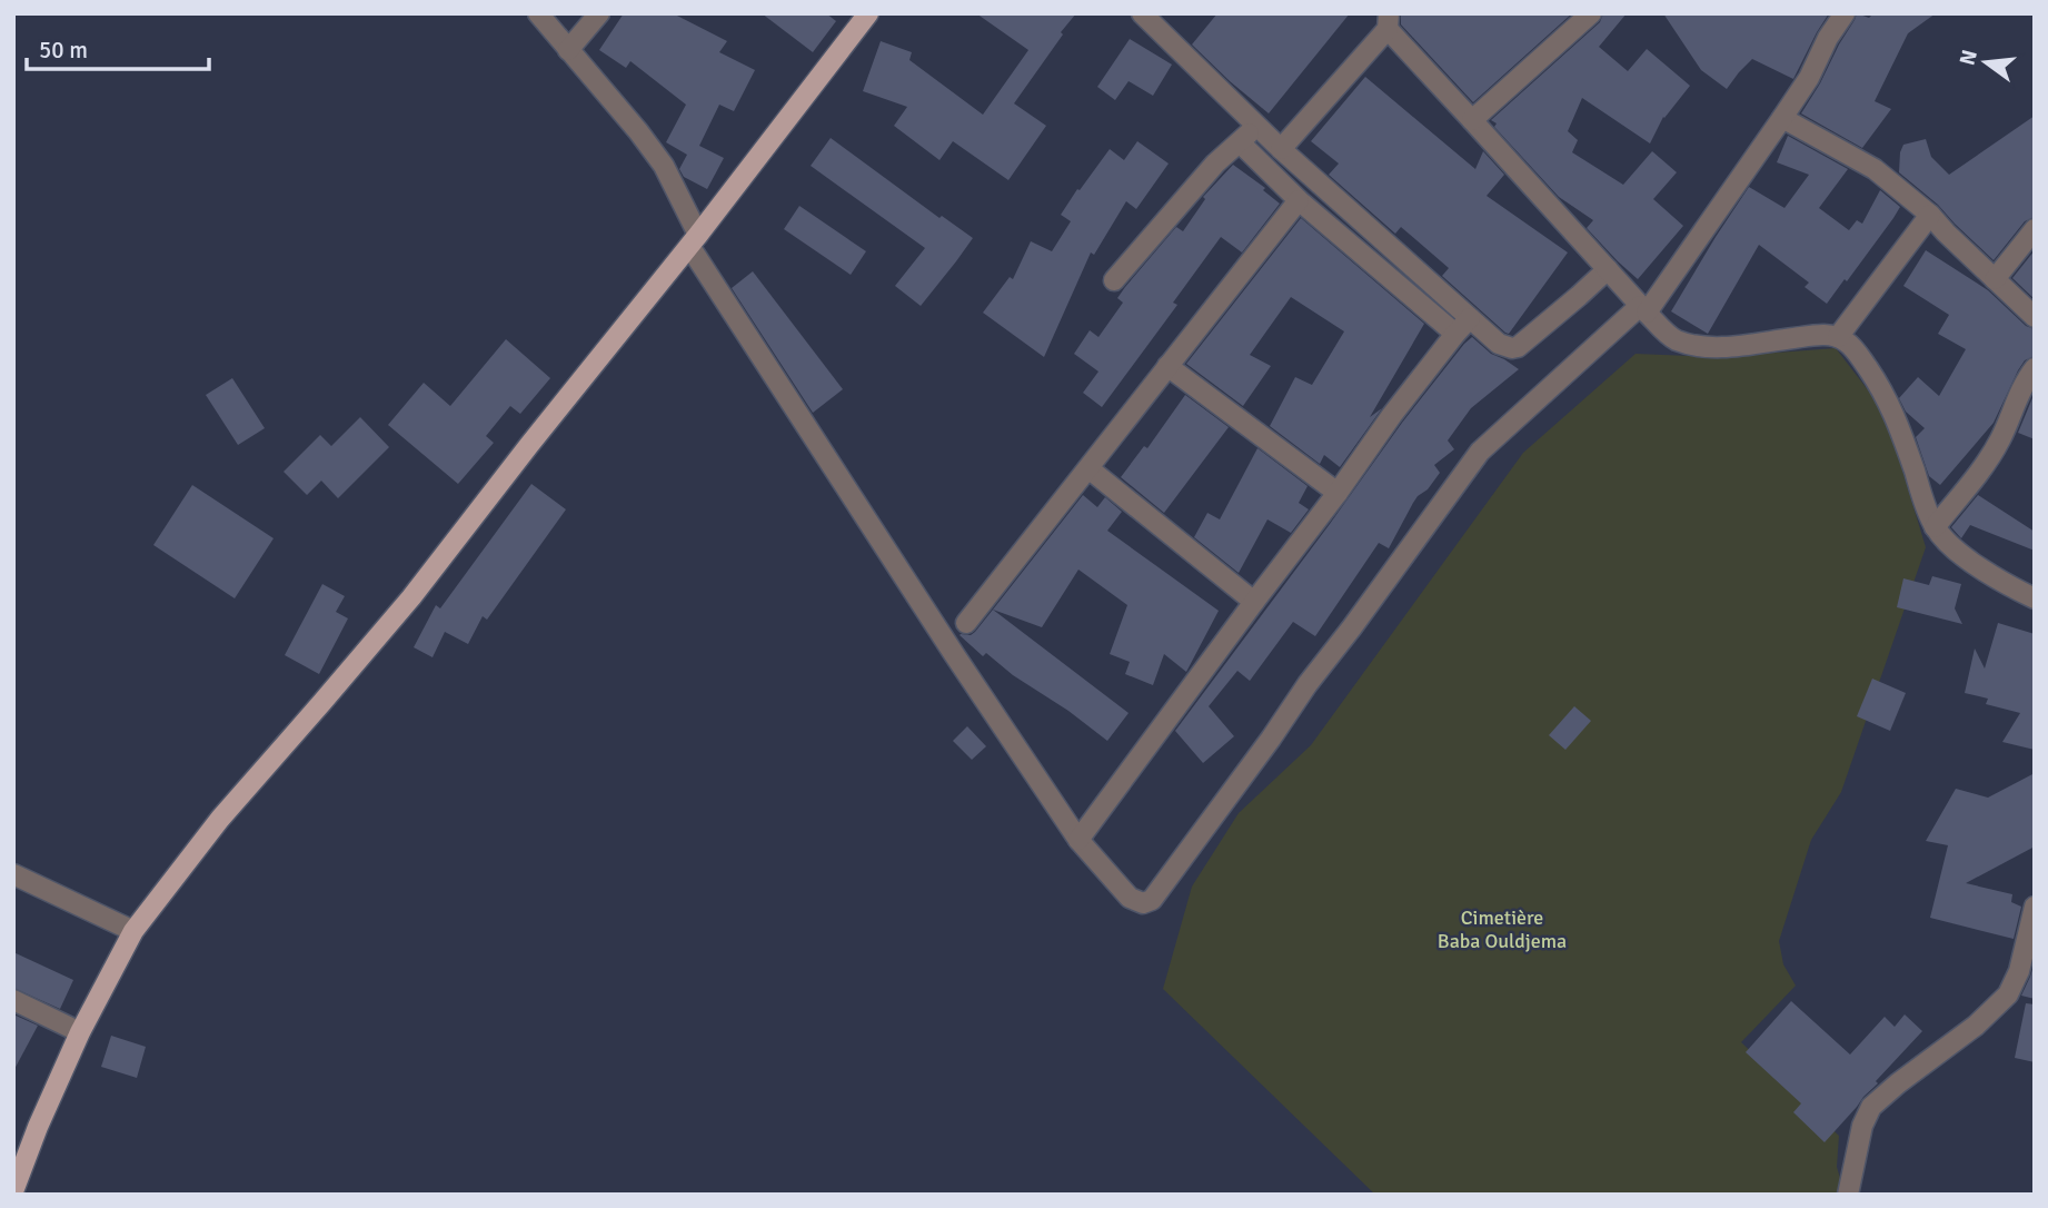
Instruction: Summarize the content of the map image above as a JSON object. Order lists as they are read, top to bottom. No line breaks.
{"parks":["Cimetière Baba Ouldjema"],"scale_bar":"50 m","north":"left"}
